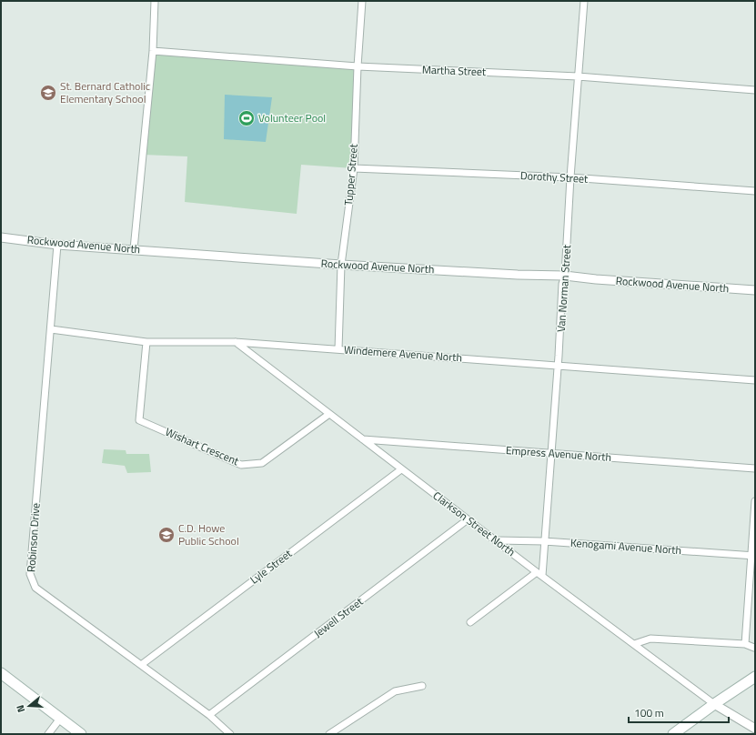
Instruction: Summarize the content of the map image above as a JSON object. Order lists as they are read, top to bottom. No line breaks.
{"streets":{"street":["Martha Street","Tupper Street","Dorothy Street","Rockwood Avenue North","Van Norman Street","Windemere Avenue North","Wishart Crescent","Empress Avenue North","Clarkson Street North","Robinson Drive","Kenogami Avenue North","Lyle Street","Jewell Street"]},"crossings":[["Martha Street","Tupper Street"],["Martha Street","Van Norman Street"],["Tupper Street","Dorothy Street"],["Tupper Street","Rockwood Avenue North"],["Tupper Street","Windemere Avenue North"],["Dorothy Street","Van Norman Street"],["Rockwood Avenue North","Van Norman Street"],["Rockwood Avenue North","Robinson Drive"],["Van Norman Street","Windemere Avenue North"],["Van Norman Street","Empress Avenue North"],["Van Norman Street","Clarkson Street North"],["Van Norman Street","Kenogami Avenue North"],["Windemere Avenue North","Wishart Crescent"],["Windemere Avenue North","Clarkson Street North"],["Windemere Avenue North","Robinson Drive"],["Wishart Crescent","Clarkson Street North"],["Empress Avenue North","Clarkson Street North"],["Clarkson Street North","Kenogami Avenue North"],["Clarkson Street North","Lyle Street"],["Clarkson Street North","Jewell Street"],["Robinson Drive","Lyle Street"],["Robinson Drive","Jewell Street"]],"places":{"school or university":["St. Bernard Catholic Elementary School","C.D. Howe Public School"],"sports":["Volunteer Pool"]},"scale_bar":"100 m","north":"left"}
